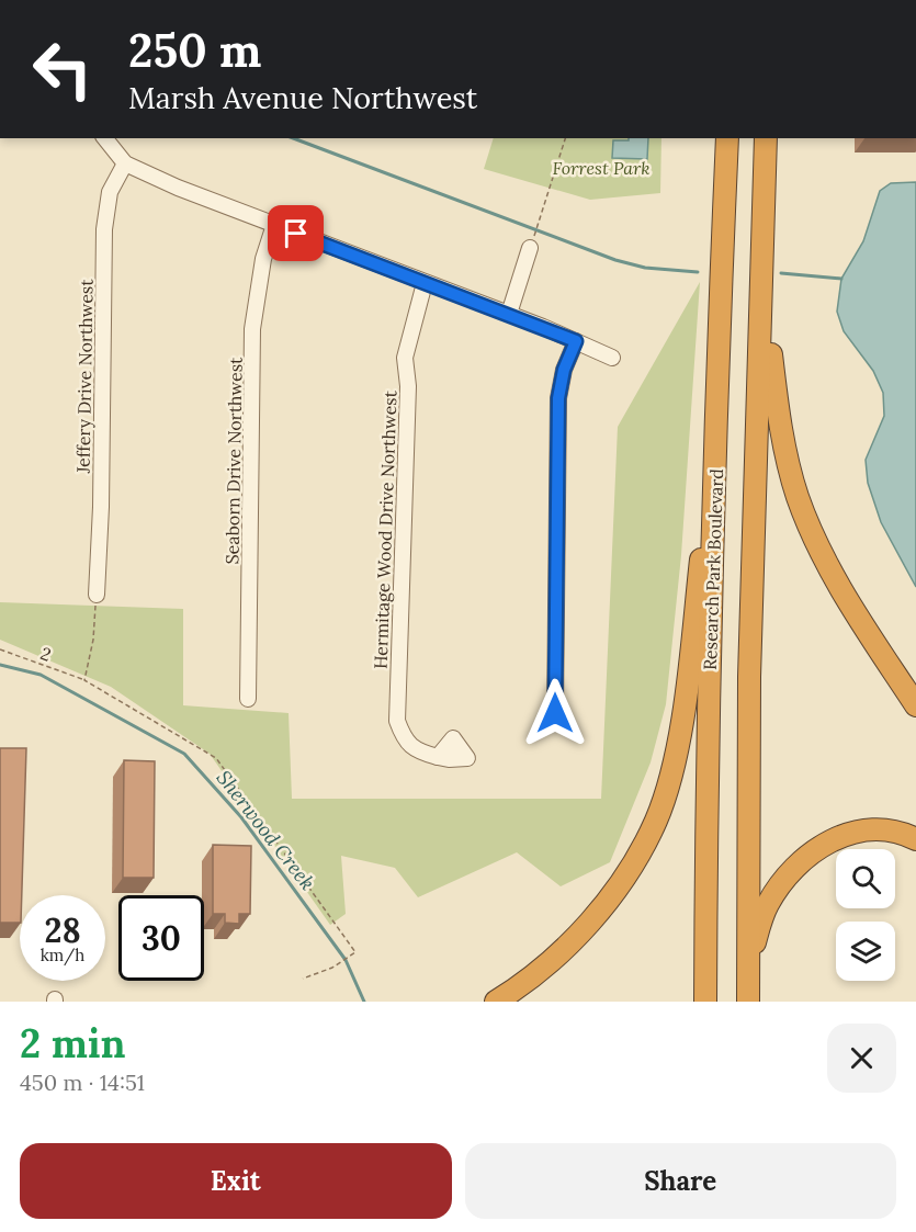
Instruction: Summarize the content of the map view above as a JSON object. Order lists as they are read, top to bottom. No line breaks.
{"streets":{"highway":["Research Park Boulevard"],"street":["Jeffery Drive Northwest","Seaborn Drive Northwest","Hermitage Wood Drive Northwest"],"path":["2"]},"water":["Sherwood Creek"],"parks":["Forrest Park"],"page":{"turn":["250 m","Marsh Avenue Northwest"],"speed":"28 km/h","limit":"30","heading":["2 min","450 m · 14:51"],"buttons":["Exit","Share"]}}
